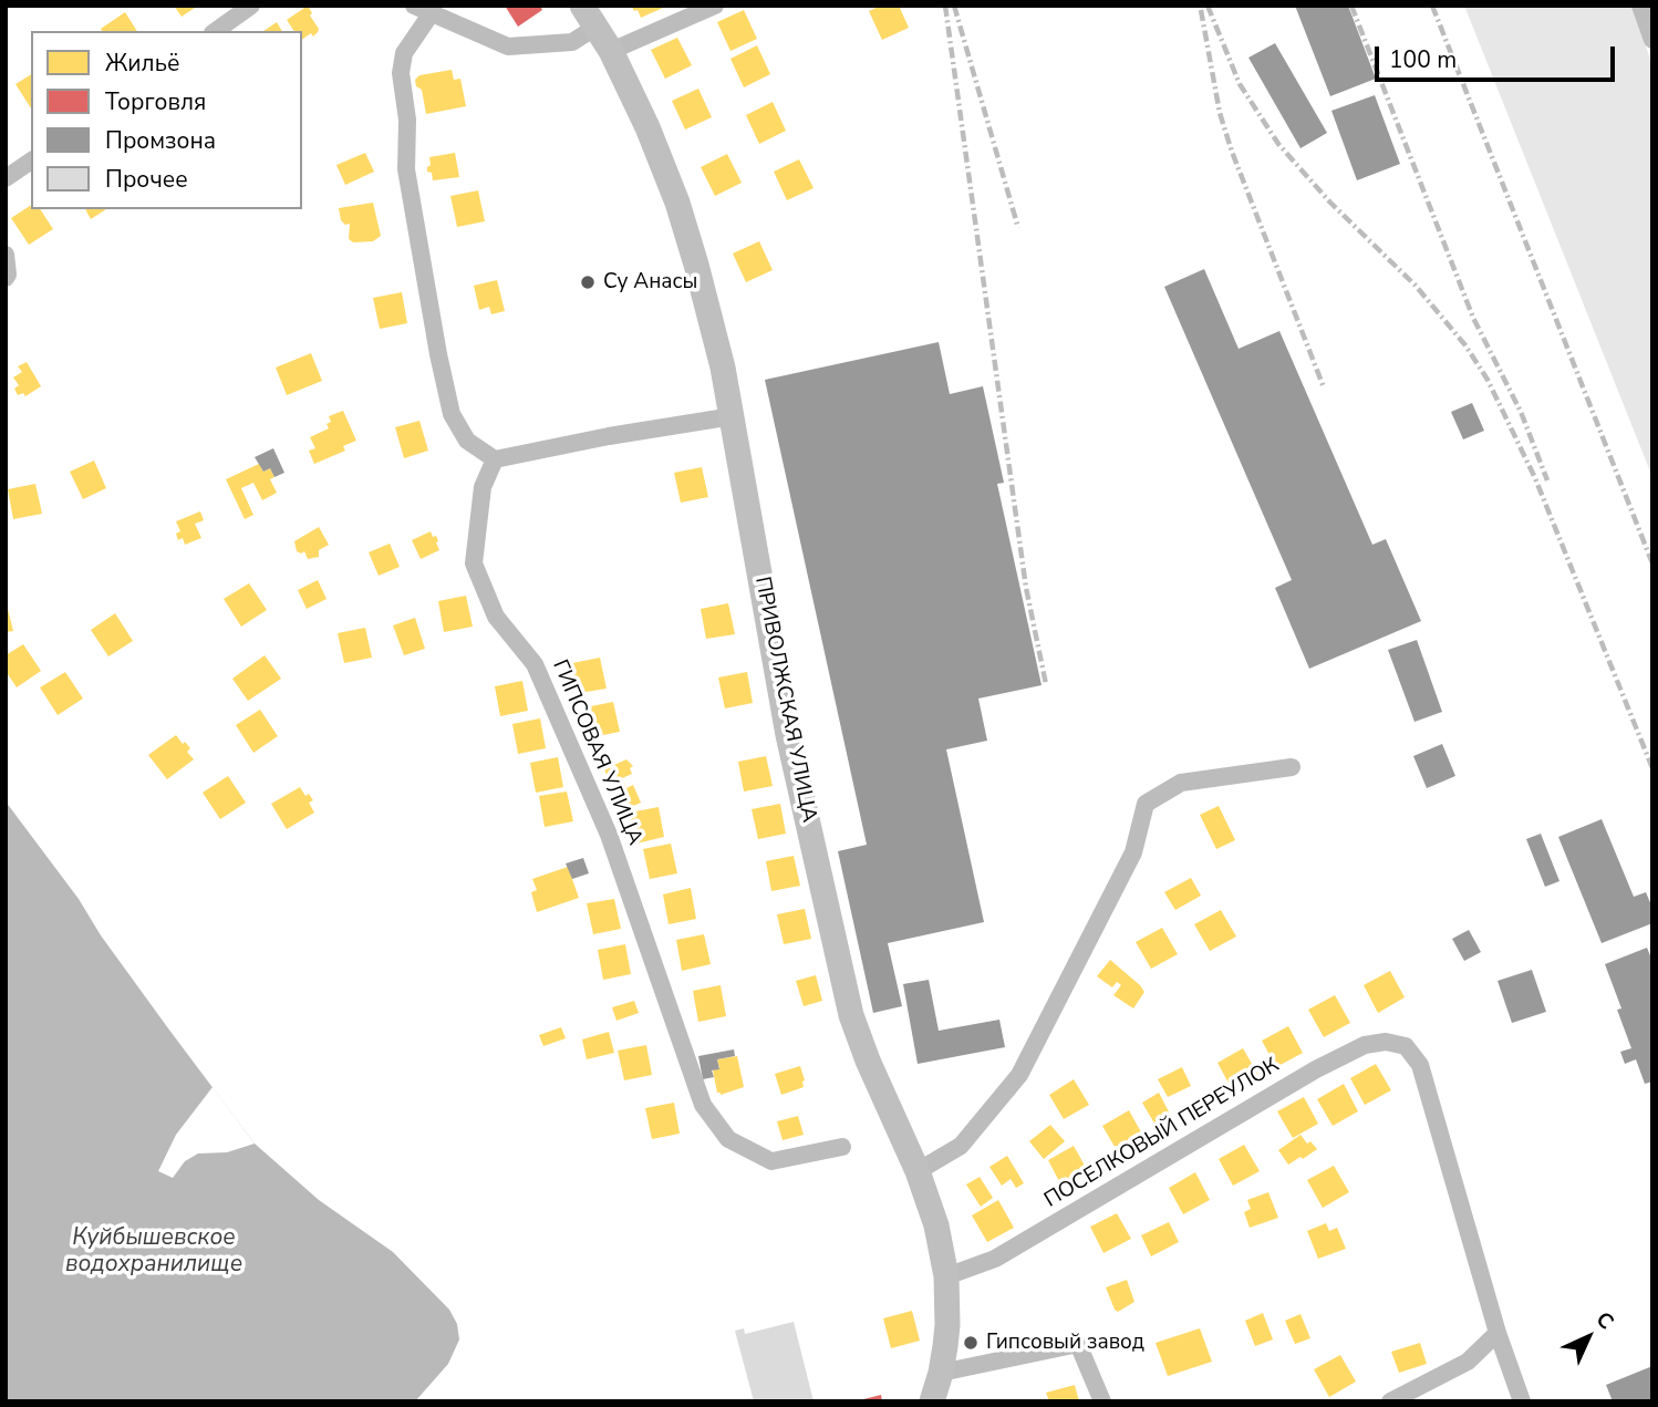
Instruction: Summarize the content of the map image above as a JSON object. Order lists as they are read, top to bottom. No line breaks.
{"streets":{"main road":["ПРИВОЛЖСКАЯ УЛИЦА"],"street":["ГИПСОВАЯ УЛИЦА","ПОСЕЛКОВЫЙ ПЕРЕУЛОК"]},"crossings":[["ПРИВОЛЖСКАЯ УЛИЦА","ПОСЕЛКОВЫЙ ПЕРЕУЛОК"]],"water":["Куйбышевское водохранилище"],"places":["Су Анасы","Гипсовый завод"],"legend":["Жильё","Торговля","Промзона","Прочее"],"scale_bar":"100 m","north":"top right"}
